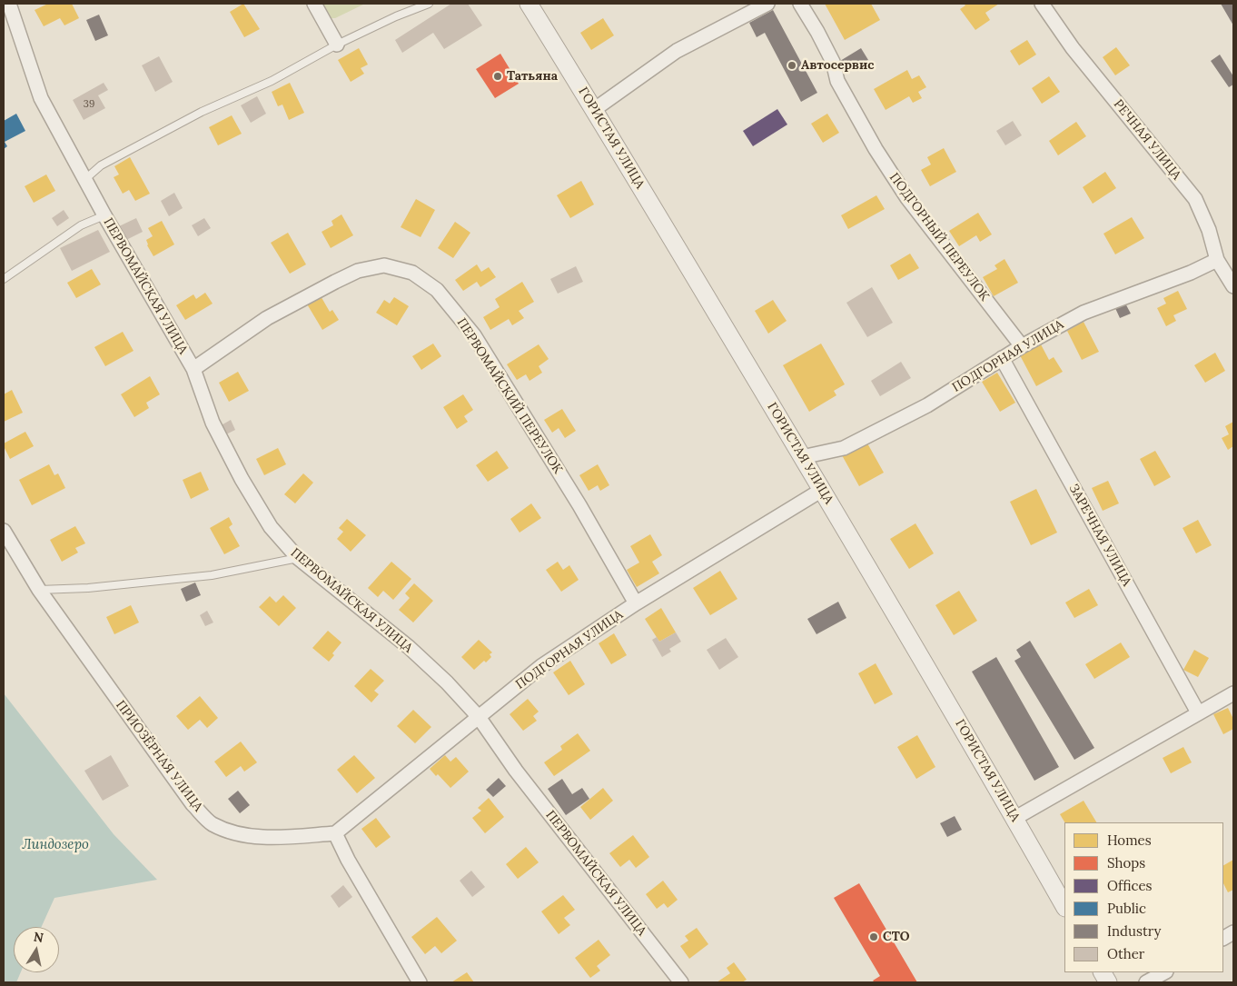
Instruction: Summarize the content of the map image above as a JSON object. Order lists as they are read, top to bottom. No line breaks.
{"streets":{"street":["ГОРИСТАЯ УЛИЦА","РЕЧНАЯ УЛИЦА","ПОДГОРНЫЙ ПЕРЕУЛОК","ПЕРВОМАЙСКАЯ УЛИЦА","ПОДГОРНАЯ УЛИЦА","ПЕРВОМАЙСКИЙ ПЕРЕУЛОК","ЗАРЕЧНАЯ УЛИЦА","ПРИОЗЁРНАЯ УЛИЦА"]},"crossings":[["ГОРИСТАЯ УЛИЦА","ПОДГОРНАЯ УЛИЦА"],["РЕЧНАЯ УЛИЦА","ПОДГОРНАЯ УЛИЦА"],["ПОДГОРНЫЙ ПЕРЕУЛОК","ПОДГОРНАЯ УЛИЦА"],["ПЕРВОМАЙСКАЯ УЛИЦА","ПОДГОРНАЯ УЛИЦА"],["ПЕРВОМАЙСКАЯ УЛИЦА","ПЕРВОМАЙСКИЙ ПЕРЕУЛОК"],["ПОДГОРНАЯ УЛИЦА","ПЕРВОМАЙСКИЙ ПЕРЕУЛОК"],["ПОДГОРНАЯ УЛИЦА","ЗАРЕЧНАЯ УЛИЦА"],["ПОДГОРНАЯ УЛИЦА","ПРИОЗЁРНАЯ УЛИЦА"]],"water":["Линдозеро"],"places":["Автосервис","Татьяна","СТО"],"house_numbers":["39"],"legend":["Homes","Shops","Offices","Public","Industry","Other"],"north":"top"}
